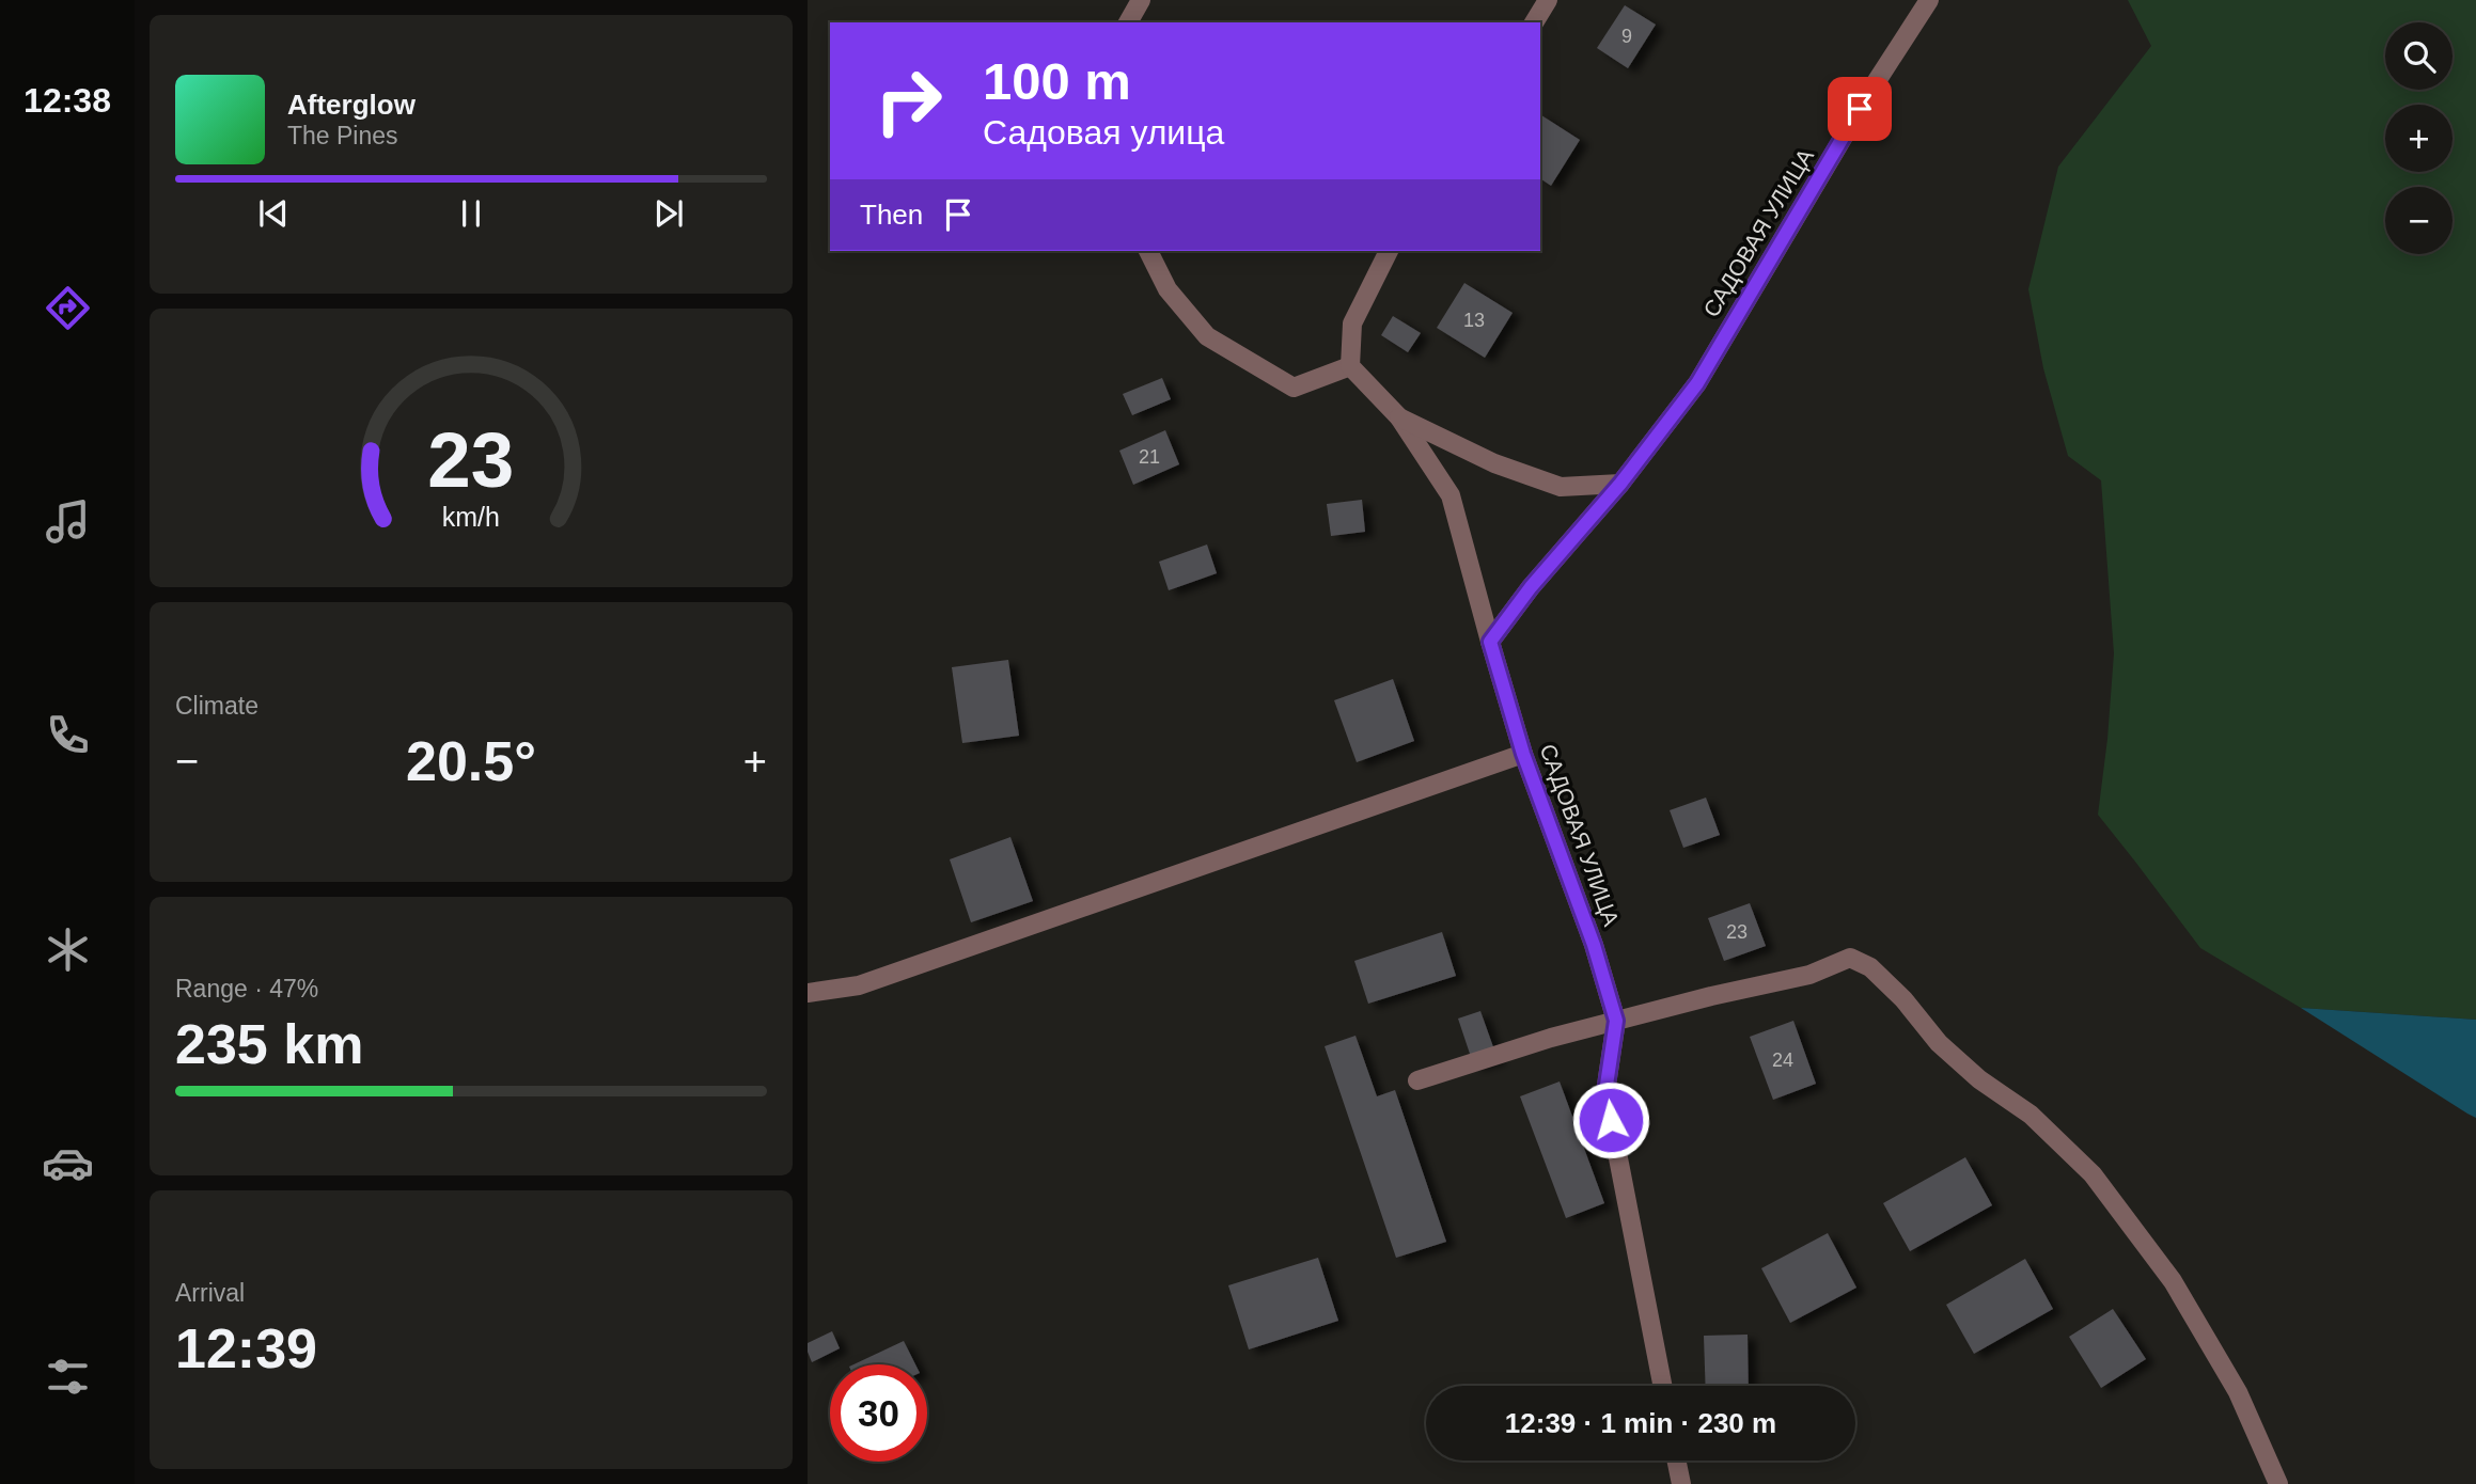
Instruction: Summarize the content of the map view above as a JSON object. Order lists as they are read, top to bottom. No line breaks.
{"streets":{"street":["САДОВАЯ УЛИЦА"]},"house_numbers":["9","13","21","23","24"],"page":{"tabs":"12:38","map_buttons":["+","−"],"turn":["100 m","Садовая улица"],"song":["Afterglow","The Pines"],"then":"Then","tile":["Climate",["Range · 47%","235 km"],["Arrival","12:39"]],"heat":["−","20.5°","+"],"limit":"30","trip":"12:39 · 1 min · 230 m","gauge":["23","km/h"]}}
